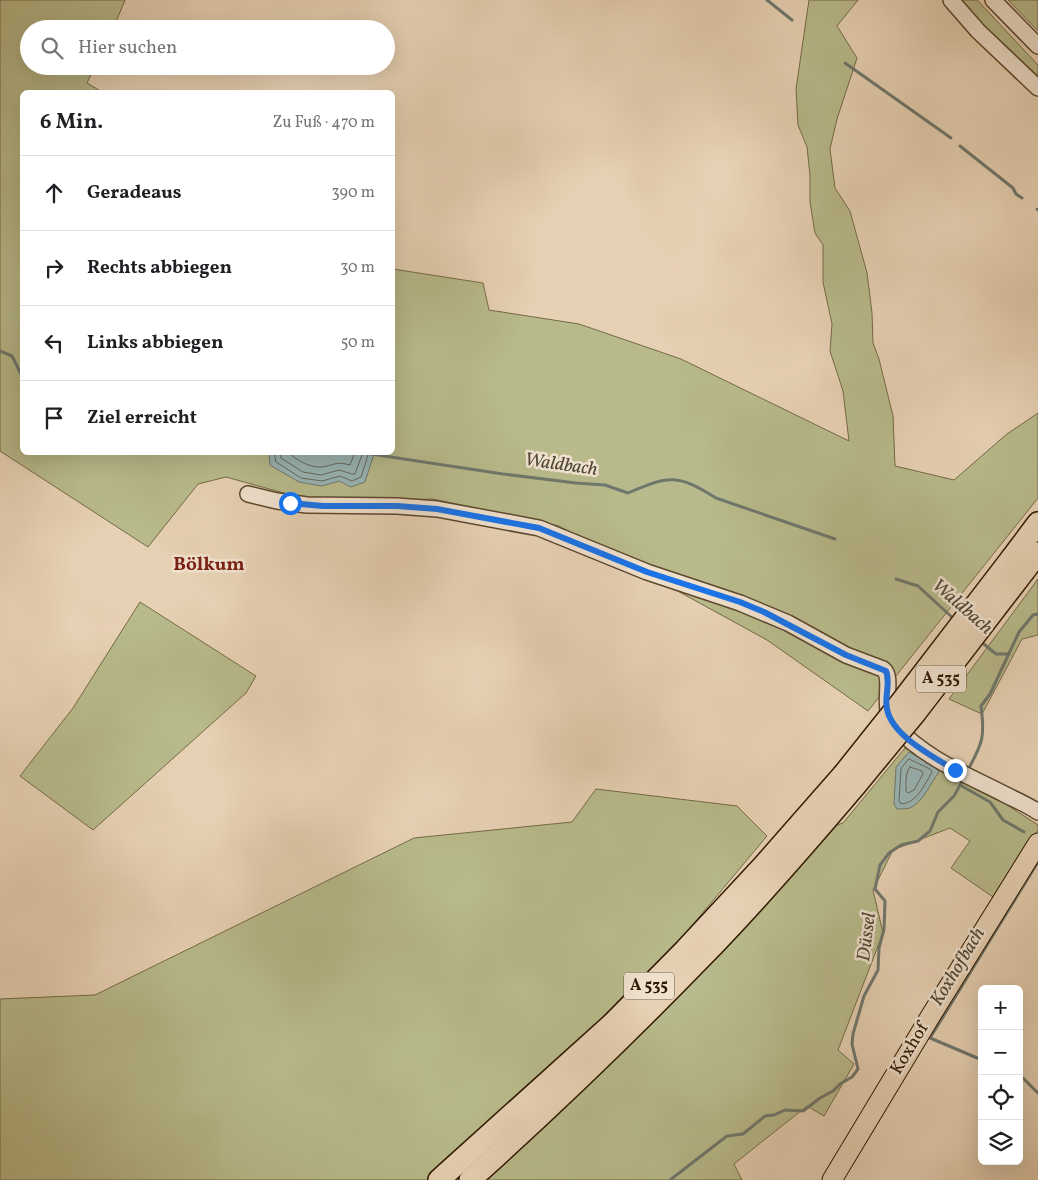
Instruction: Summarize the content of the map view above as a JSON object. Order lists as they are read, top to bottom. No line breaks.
{"streets":{"highway":["A 535"],"main road":["Koxhof"]},"districts":["Bölkum"],"water":["Waldbach","Düssel","Koxhofbach"],"page":{"search":"Hier suchen","heading":["6 Min.","Zu Fuß · 470 m"],"list":[["Geradeaus","390 m"],["Rechts abbiegen","30 m"],["Links abbiegen","50 m"],"Ziel erreicht"],"map_buttons":["+","−"]}}
